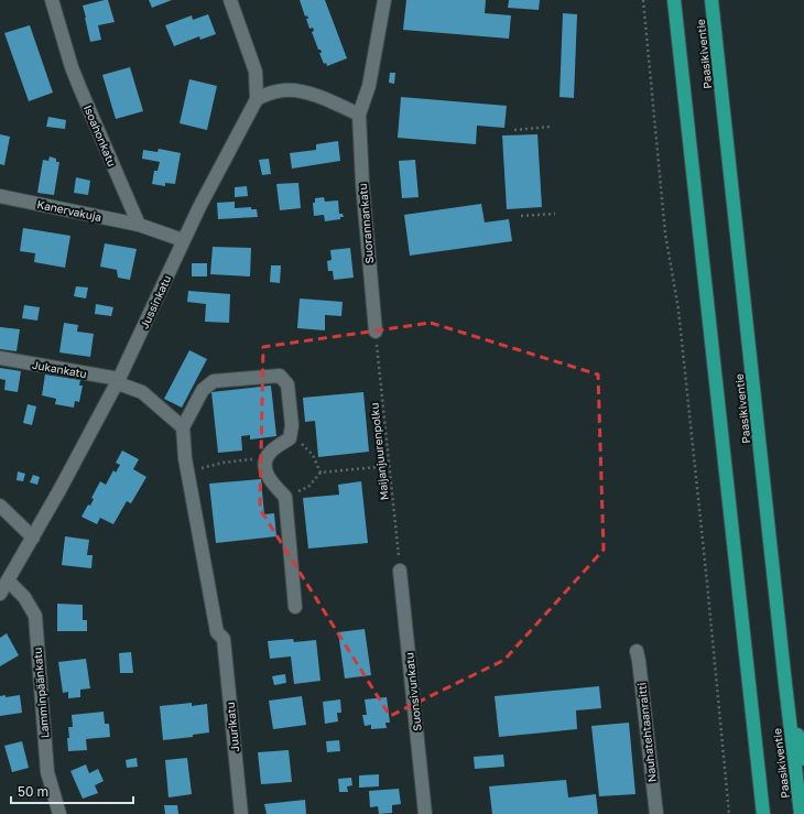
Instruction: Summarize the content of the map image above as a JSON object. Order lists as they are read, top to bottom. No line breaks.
{"streets":{"highway":["Paasikiventie"],"street":["Isoahonkatu","Kanervakuja","Suorannankatu","Jussinkatu","Jukankatu","Suonsivunkatu","Lamminpäänkatu","Juurikatu","Nauhatehtaanraitti"],"path":["Maijanjuurenpolku"]},"crossings":[["Isoahonkatu","Kanervakuja"],["Suorannankatu","Maijanjuurenpolku"],["Jussinkatu","Jukankatu"],["Jussinkatu","Lamminpäänkatu"],["Jukankatu","Juurikatu"],["Maijanjuurenpolku","Suonsivunkatu"]],"scale_bar":"50 m"}
